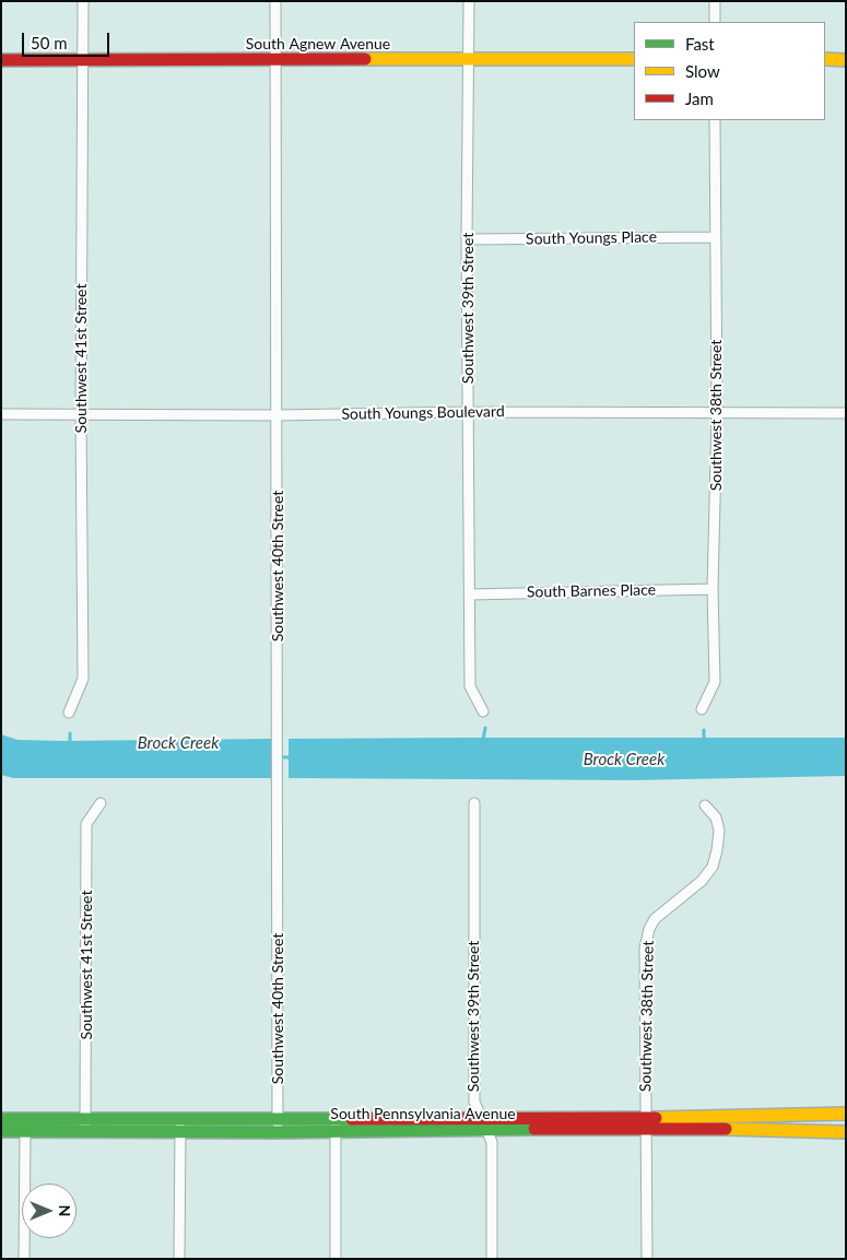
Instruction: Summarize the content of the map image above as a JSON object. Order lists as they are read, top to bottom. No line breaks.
{"streets":{"main road":["South Agnew Avenue","South Pennsylvania Avenue"],"street":["South Youngs Place","Southwest 39th Street","Southwest 41st Street","South Youngs Boulevard","Southwest 38th Street","Southwest 40th Street","South Barnes Place"]},"crossings":[["South Agnew Avenue","Southwest 39th Street"],["South Agnew Avenue","Southwest 41st Street"],["South Agnew Avenue","Southwest 40th Street"],["South Youngs Place","Southwest 39th Street"],["South Youngs Place","Southwest 38th Street"],["Southwest 39th Street","South Youngs Boulevard"],["Southwest 39th Street","South Barnes Place"],["Southwest 39th Street","South Pennsylvania Avenue"],["Southwest 41st Street","South Youngs Boulevard"],["Southwest 41st Street","South Pennsylvania Avenue"],["South Youngs Boulevard","Southwest 38th Street"],["South Youngs Boulevard","Southwest 40th Street"],["Southwest 38th Street","South Barnes Place"],["Southwest 38th Street","South Pennsylvania Avenue"],["Southwest 40th Street","South Pennsylvania Avenue"]],"water":["Brock Creek"],"legend":["Fast","Slow","Jam"],"scale_bar":"50 m","north":"right"}
